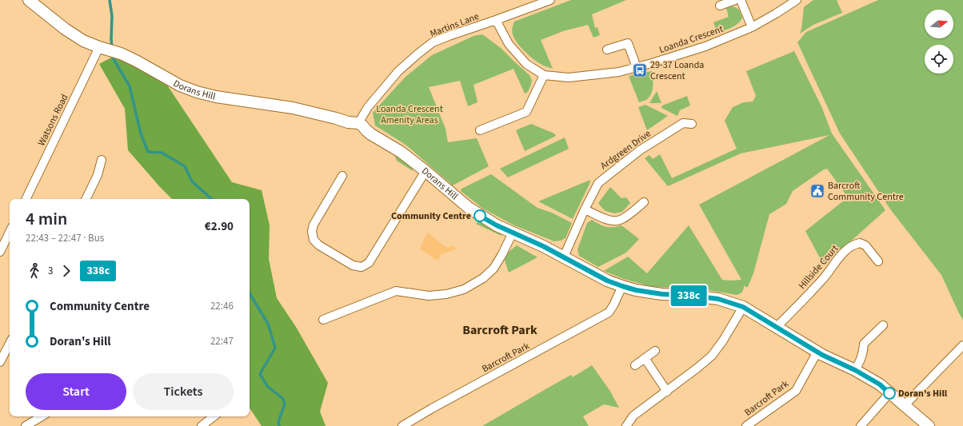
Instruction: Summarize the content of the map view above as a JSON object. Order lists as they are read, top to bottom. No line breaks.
{"streets":{"street":["Martins Lane","Loanda Crescent","Dorans Hill","Watsons Road","Ardgreen Drive","Hillside Court","Barcroft Park"]},"crossings":[["Martins Lane","Loanda Crescent"],["Martins Lane","Dorans Hill"],["Dorans Hill","Watsons Road"],["Dorans Hill","Ardgreen Drive"],["Dorans Hill","Hillside Court"],["Dorans Hill","Barcroft Park"]],"districts":["Barcroft Park"],"parks":["Loanda Crescent Amenity Areas"],"places":{"bus stop":["29-37 Loanda Crescent"],"public building":["Barcroft Community Centre"],"other":["Community Centre","Doran's Hill"]},"lines":["bus line 338c"],"north":"right","page":{"on_map":"338c","heading":["4 min","22:43 – 22:47 · Bus","€2.90"],"legs":["3","338c"],"list":[{"name":"Community Centre","value":"22:46"},{"name":"Doran's Hill","value":"22:47"}],"buttons":["Start","Tickets"]}}
